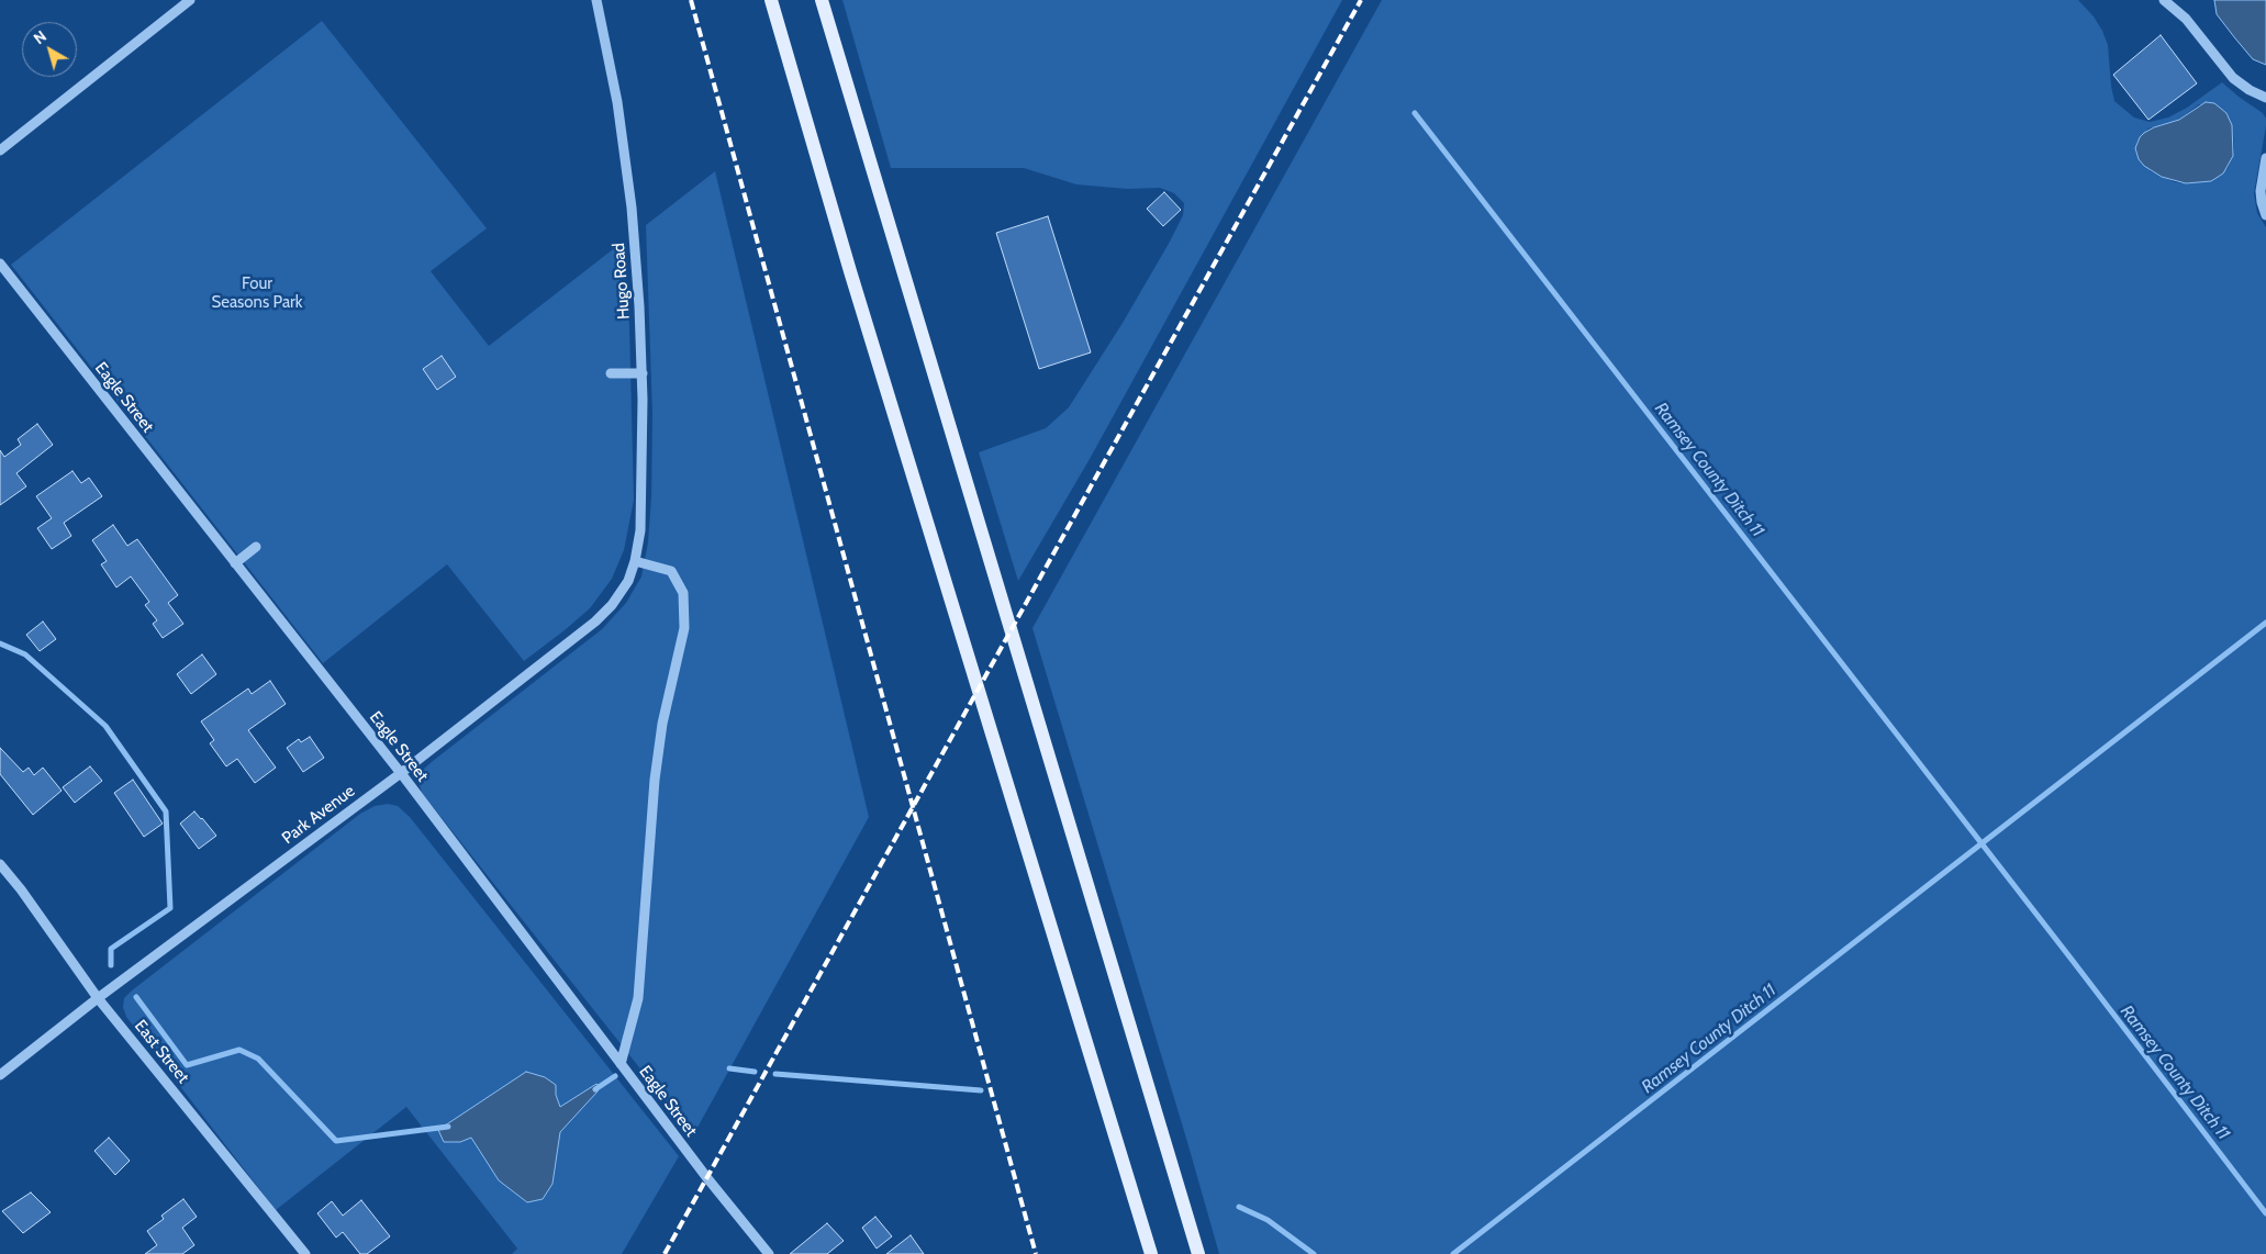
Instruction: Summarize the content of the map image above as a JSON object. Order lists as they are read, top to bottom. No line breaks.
{"streets":{"street":["Hugo Road","Eagle Street","Park Avenue","East Street"]},"crossings":[["Hugo Road","Park Avenue"],["Eagle Street","Park Avenue"],["Park Avenue","East Street"]],"water":["Ramsey County Ditch 11"],"parks":["Four Seasons Park"],"north":"top left"}
